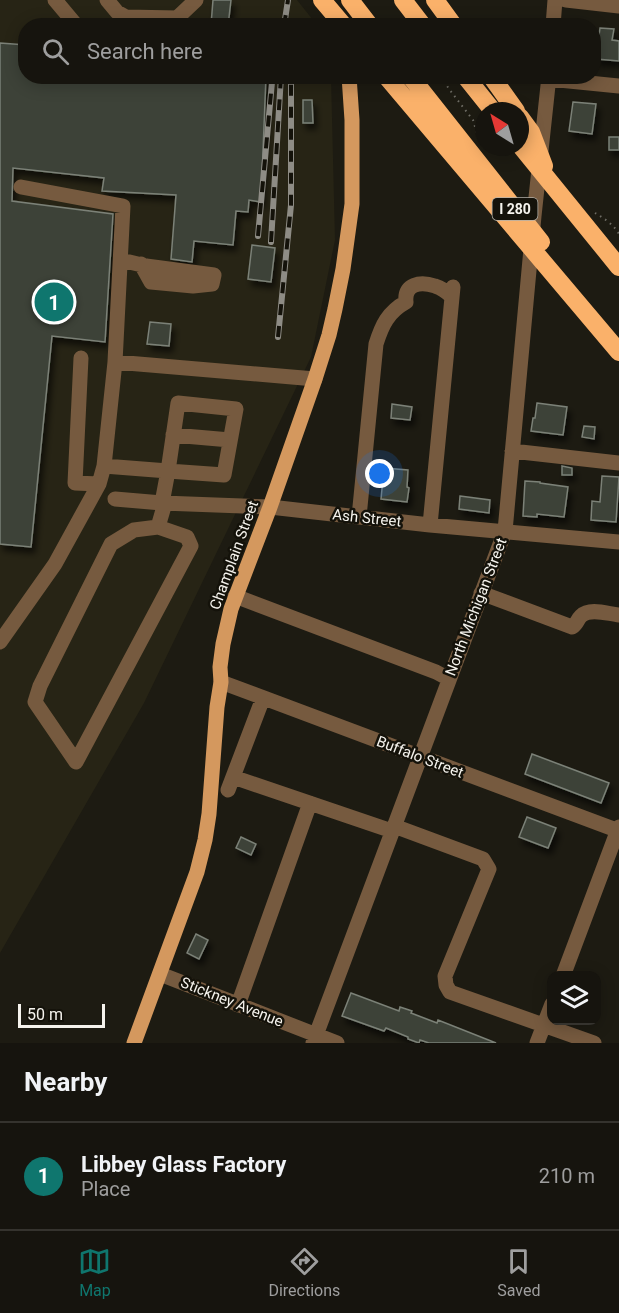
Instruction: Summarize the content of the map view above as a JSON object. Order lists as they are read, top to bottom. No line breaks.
{"streets":{"highway":["I 280"],"main road":["Champlain Street"],"street":["Ash Street","North Michigan Street","Buffalo Street","Stickney Avenue"]},"crossings":[["Ash Street","Champlain Street"],["Ash Street","North Michigan Street"],["Champlain Street","Buffalo Street"],["Champlain Street","Stickney Avenue"],["North Michigan Street","Buffalo Street"],["North Michigan Street","Stickney Avenue"]],"scale_bar":"50 m","north":"top left","page":{"search":"Search here","pins":"1","scale":"50 m","heading":"Nearby","list":[{"mark":"1","name":"Libbey Glass Factory","note":"Place","value":"210 m"}],"nav":["Map","Directions","Saved"]}}
